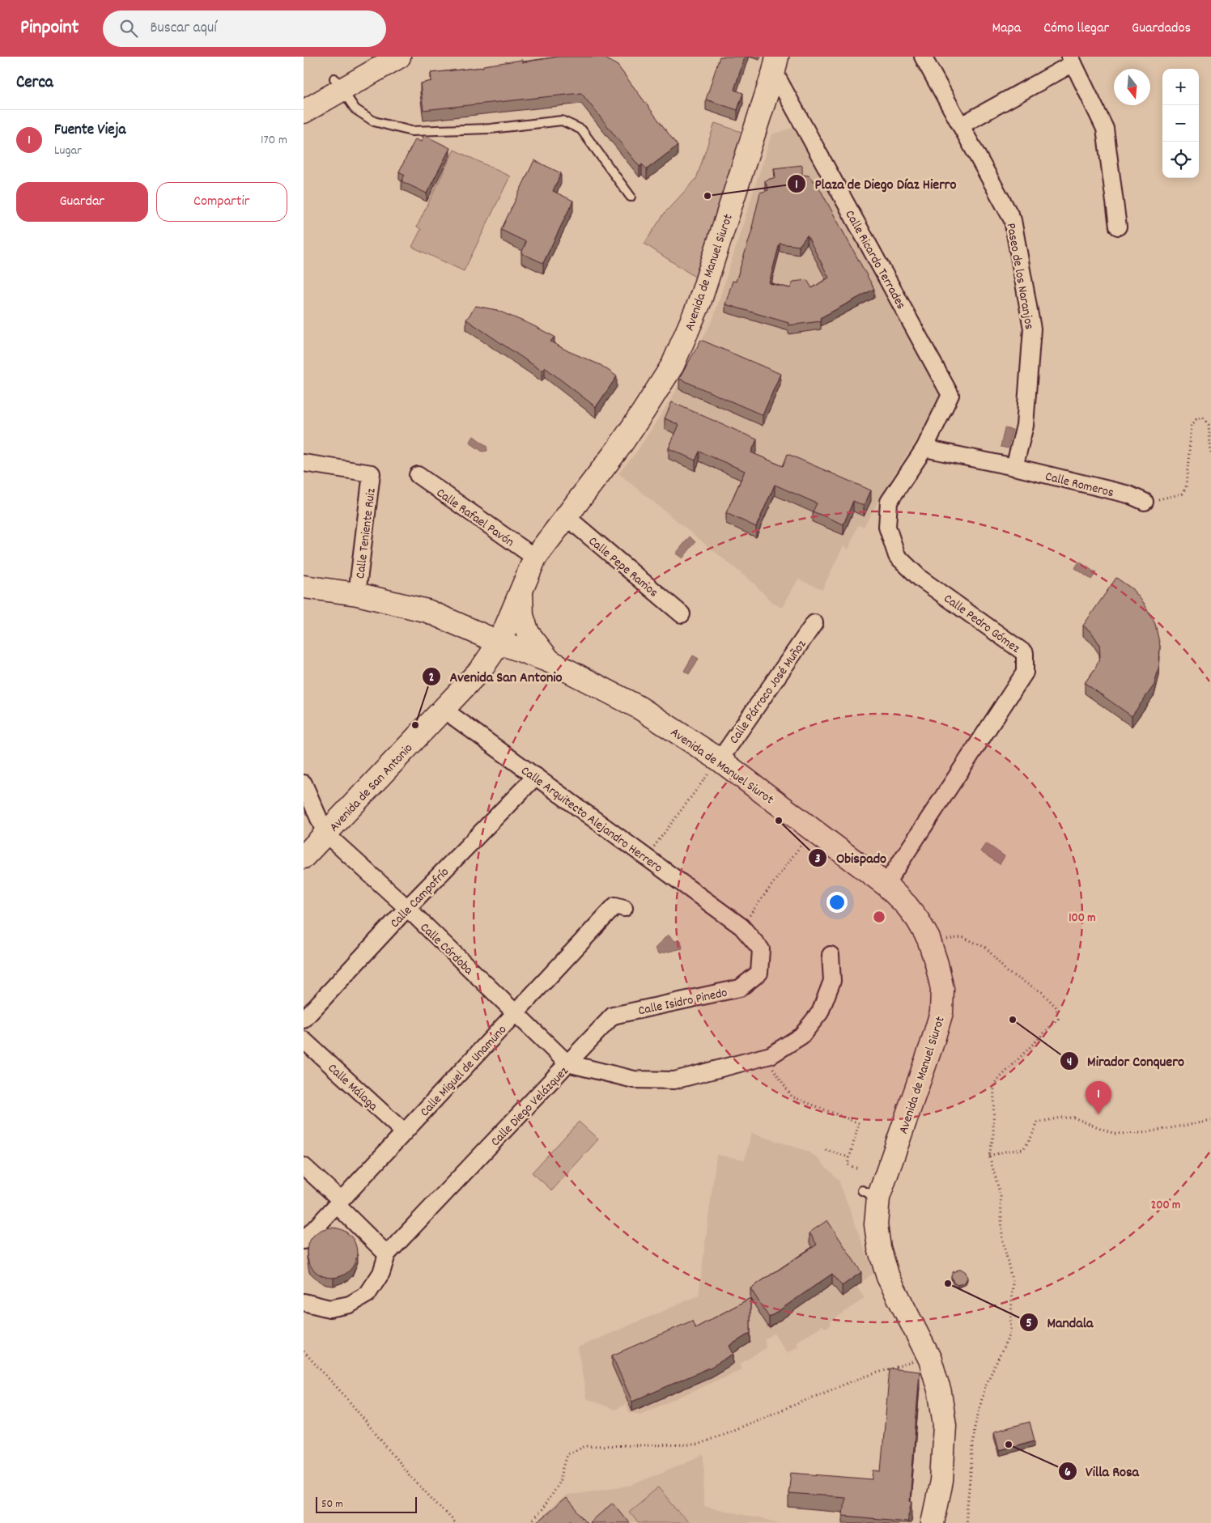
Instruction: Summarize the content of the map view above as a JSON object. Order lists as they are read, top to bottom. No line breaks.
{"streets":{"street":["Calle Ricardo Terrades","Avenida de Manuel Siurot","Paseo de los Naranjos","Calle Romeros","Calle Rafael Pavón","Calle Teniente Ruiz","Calle Pepe Ramos","Calle Pedro Gómez","Calle Párroco José Muñoz","Avenida de San Antonio","Calle Arquitecto Alejandro Herrero","Calle Campofrío","Calle Córdoba","Calle Isidro Pinedo","Calle Miguel de Unamuno","Calle Málaga","Calle Diego Velázquez"]},"crossings":[["Calle Ricardo Terrades","Avenida de Manuel Siurot"],["Calle Ricardo Terrades","Calle Romeros"],["Calle Ricardo Terrades","Calle Pedro Gómez"],["Avenida de Manuel Siurot","Calle Rafael Pavón"],["Avenida de Manuel Siurot","Calle Pepe Ramos"],["Avenida de Manuel Siurot","Calle Pedro Gómez"],["Avenida de Manuel Siurot","Calle Párroco José Muñoz"],["Avenida de Manuel Siurot","Avenida de San Antonio"],["Paseo de los Naranjos","Calle Romeros"],["Calle Romeros","Calle Pedro Gómez"],["Avenida de San Antonio","Calle Arquitecto Alejandro Herrero"],["Avenida de San Antonio","Calle Córdoba"],["Calle Arquitecto Alejandro Herrero","Calle Campofrío"],["Calle Arquitecto Alejandro Herrero","Calle Isidro Pinedo"],["Calle Campofrío","Calle Córdoba"],["Calle Córdoba","Calle Isidro Pinedo"],["Calle Córdoba","Calle Miguel de Unamuno"],["Calle Córdoba","Calle Diego Velázquez"],["Calle Isidro Pinedo","Calle Diego Velázquez"],["Calle Miguel de Unamuno","Calle Málaga"]],"places":["Plaza de Diego Díaz Hierro","Avenida San Antonio","Obispado","Mirador Conquero","Mandala","Villa Rosa"],"scale_bar":"50 m","north":"bottom","page":{"header":"Pinpoint","search":"Buscar aquí","nav":["Mapa","Cómo llegar","Guardados"],"heading":"Cerca","map_buttons":["+","−"],"list":[{"mark":"1","name":"Fuente Vieja","note":"Lugar","value":"170 m"}],"buttons":["Guardar","Compartir"],"pins":"1","scale":"50 m"},"rings":["100 m","200 m"]}
